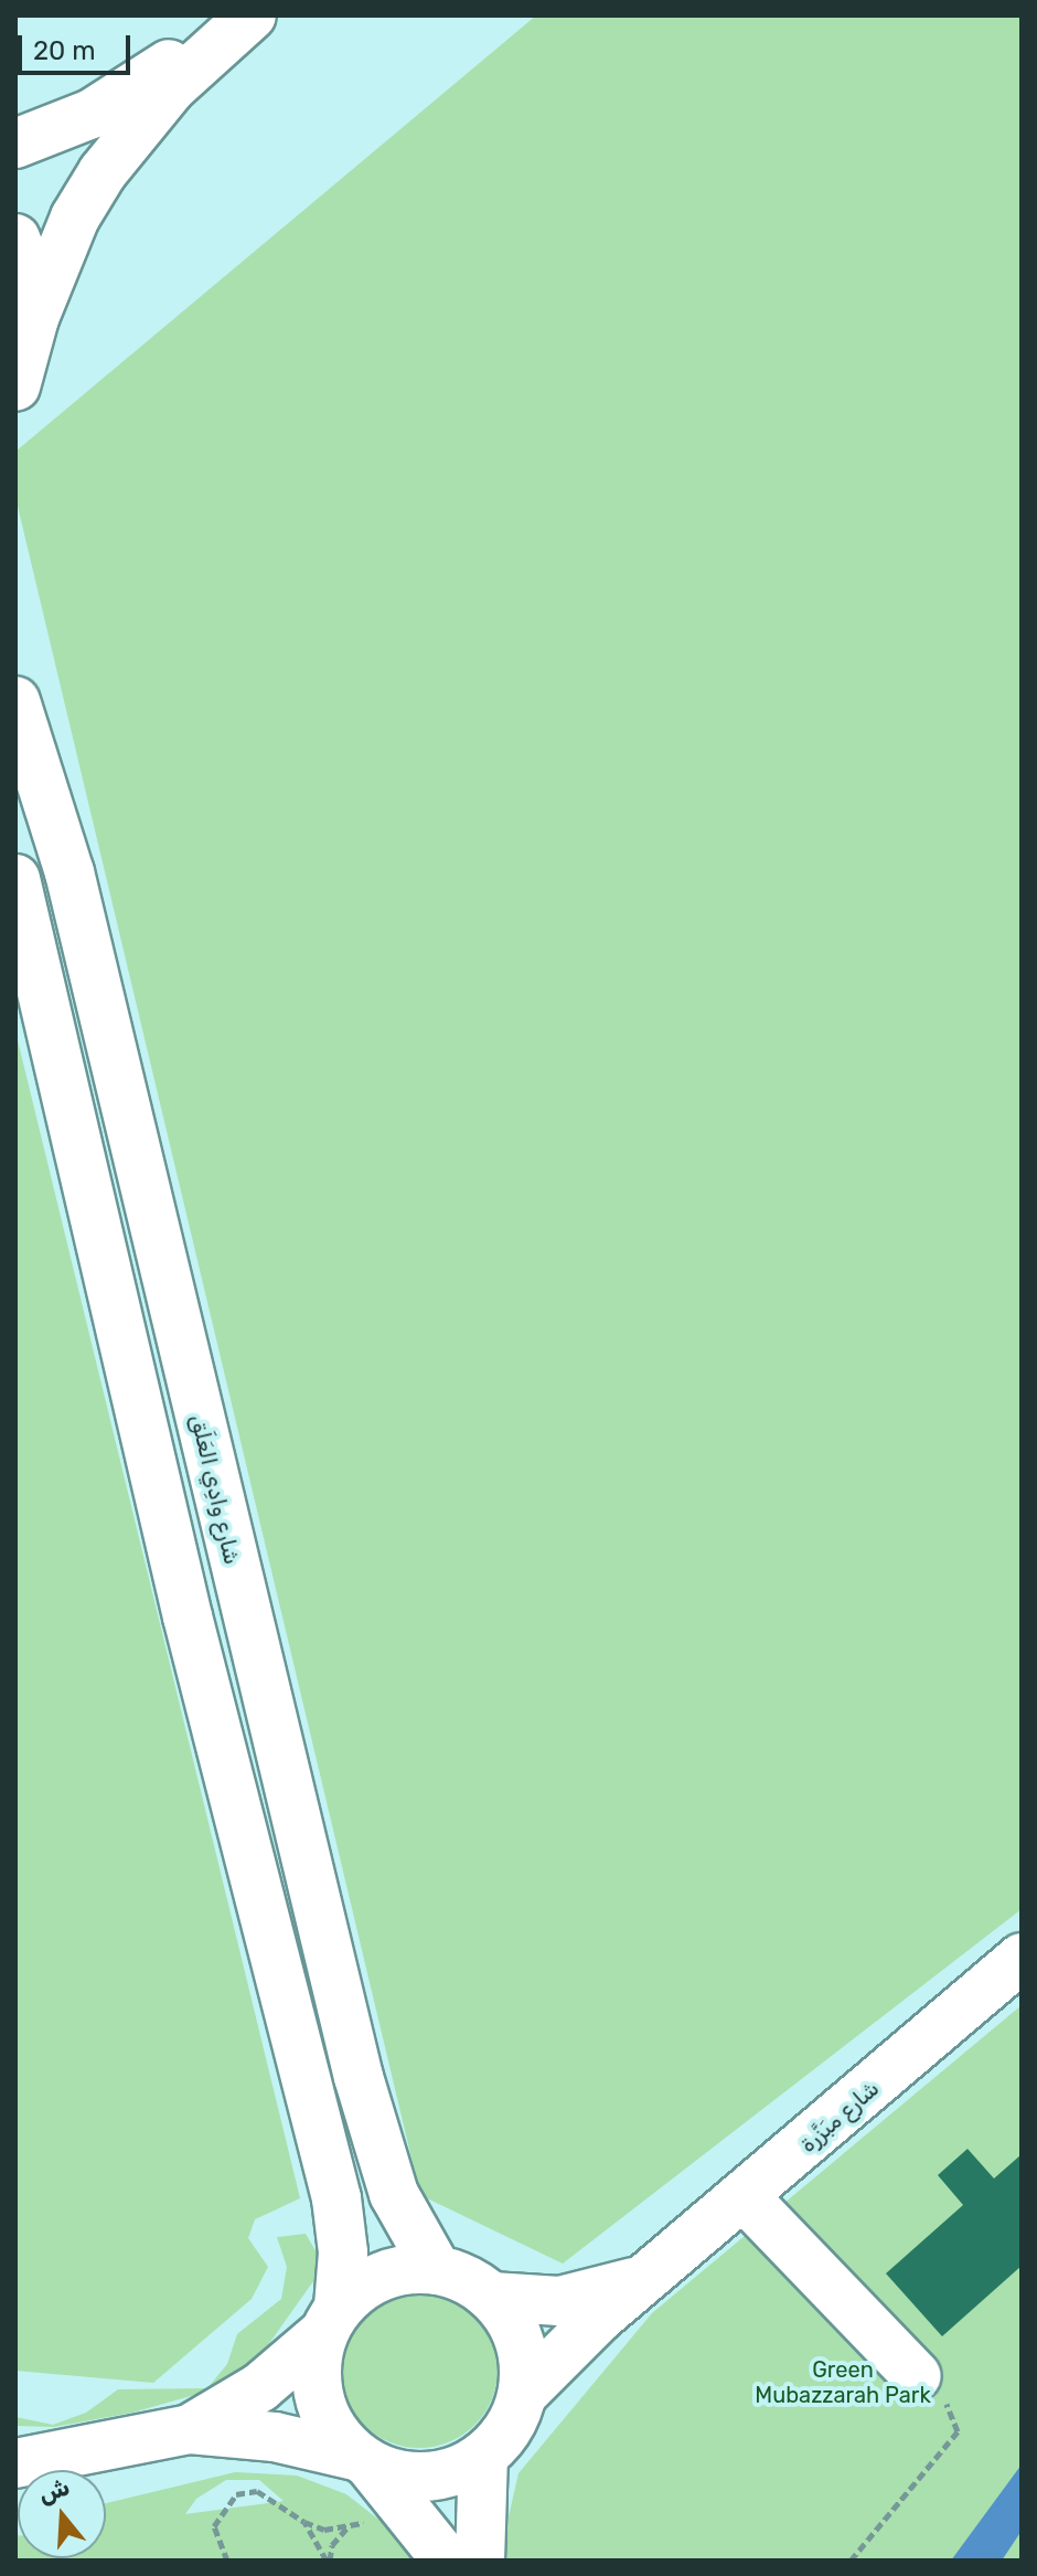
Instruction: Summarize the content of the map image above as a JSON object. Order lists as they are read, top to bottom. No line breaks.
{"streets":{"street":["شارع وادِي العَلَق","شارع مبَزَّرة"]},"crossings":[["شارع وادِي العَلَق","شارع مبَزَّرة"]],"parks":["Green Mubazzarah Park"],"scale_bar":"20 m","north":"top"}
